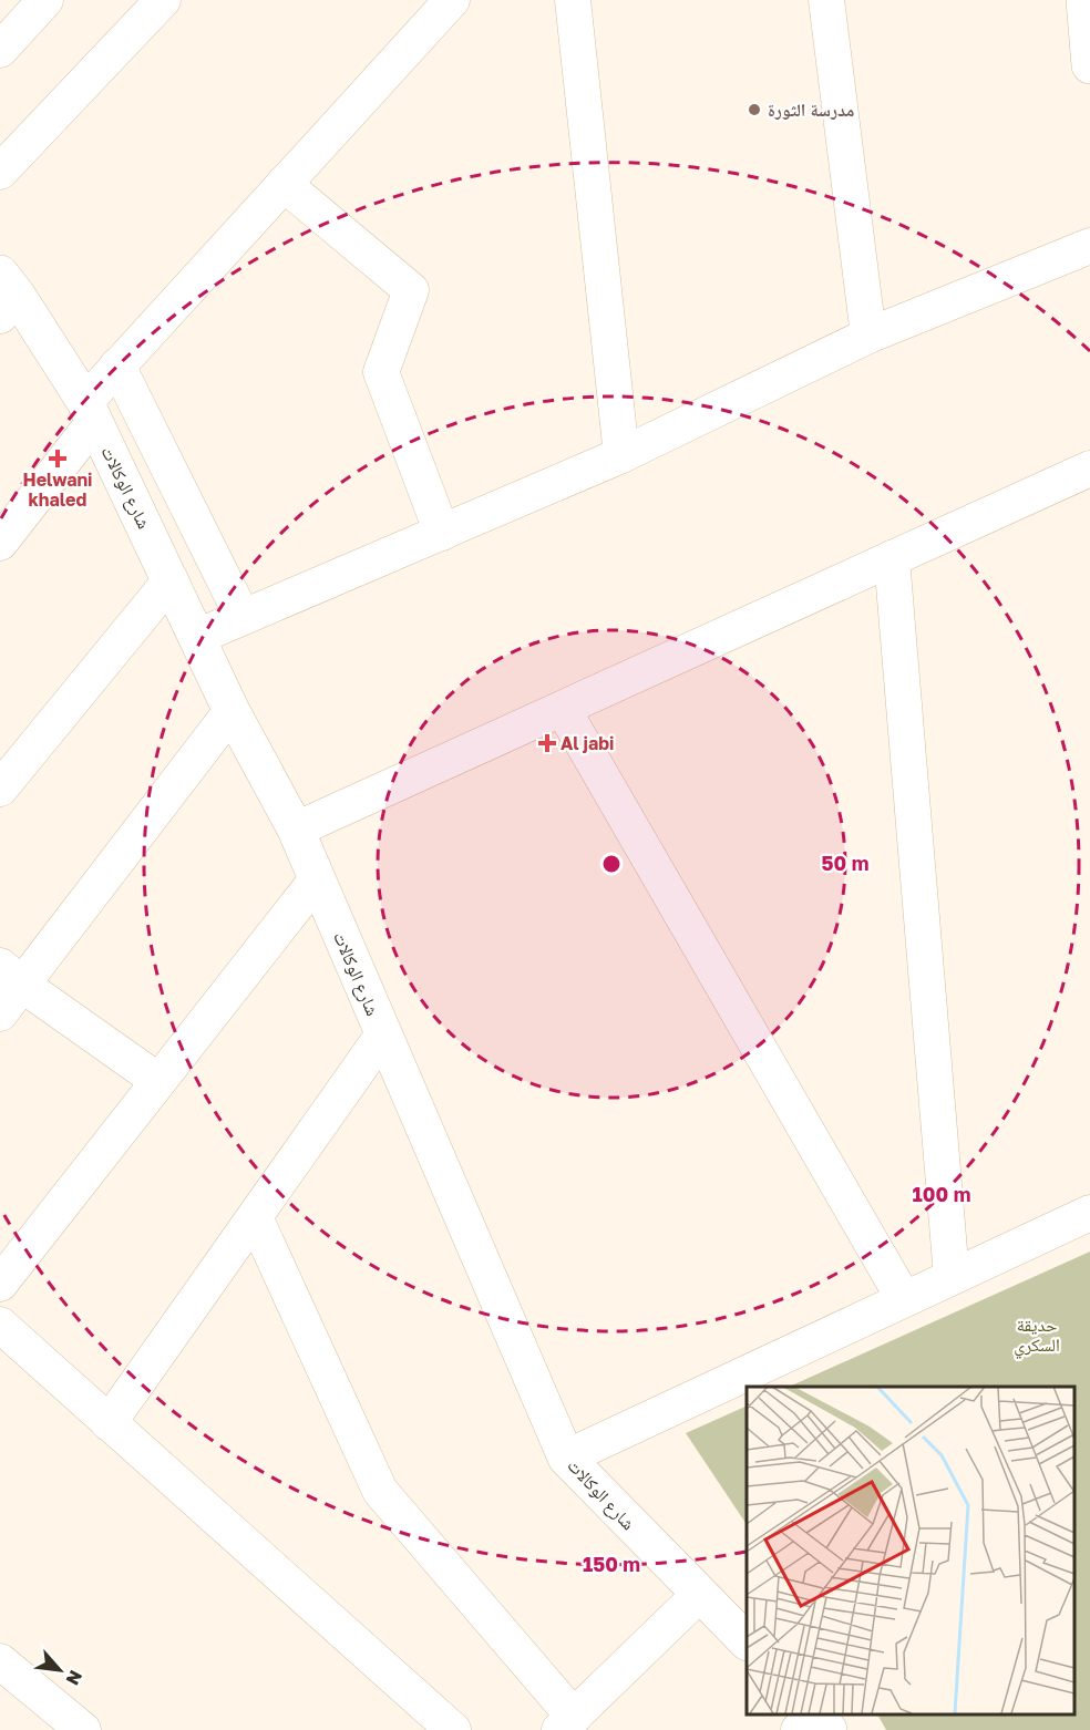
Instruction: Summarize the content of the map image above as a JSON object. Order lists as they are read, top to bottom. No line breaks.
{"streets":{"street":["شارع الوكالات"]},"parks":["حديقة السكري"],"places":{"other":["مدرسة الثورة"],"health":["Helwani khaled","Al jabi"]},"north":"bottom right","rings":["50 m","100 m","150 m"]}
